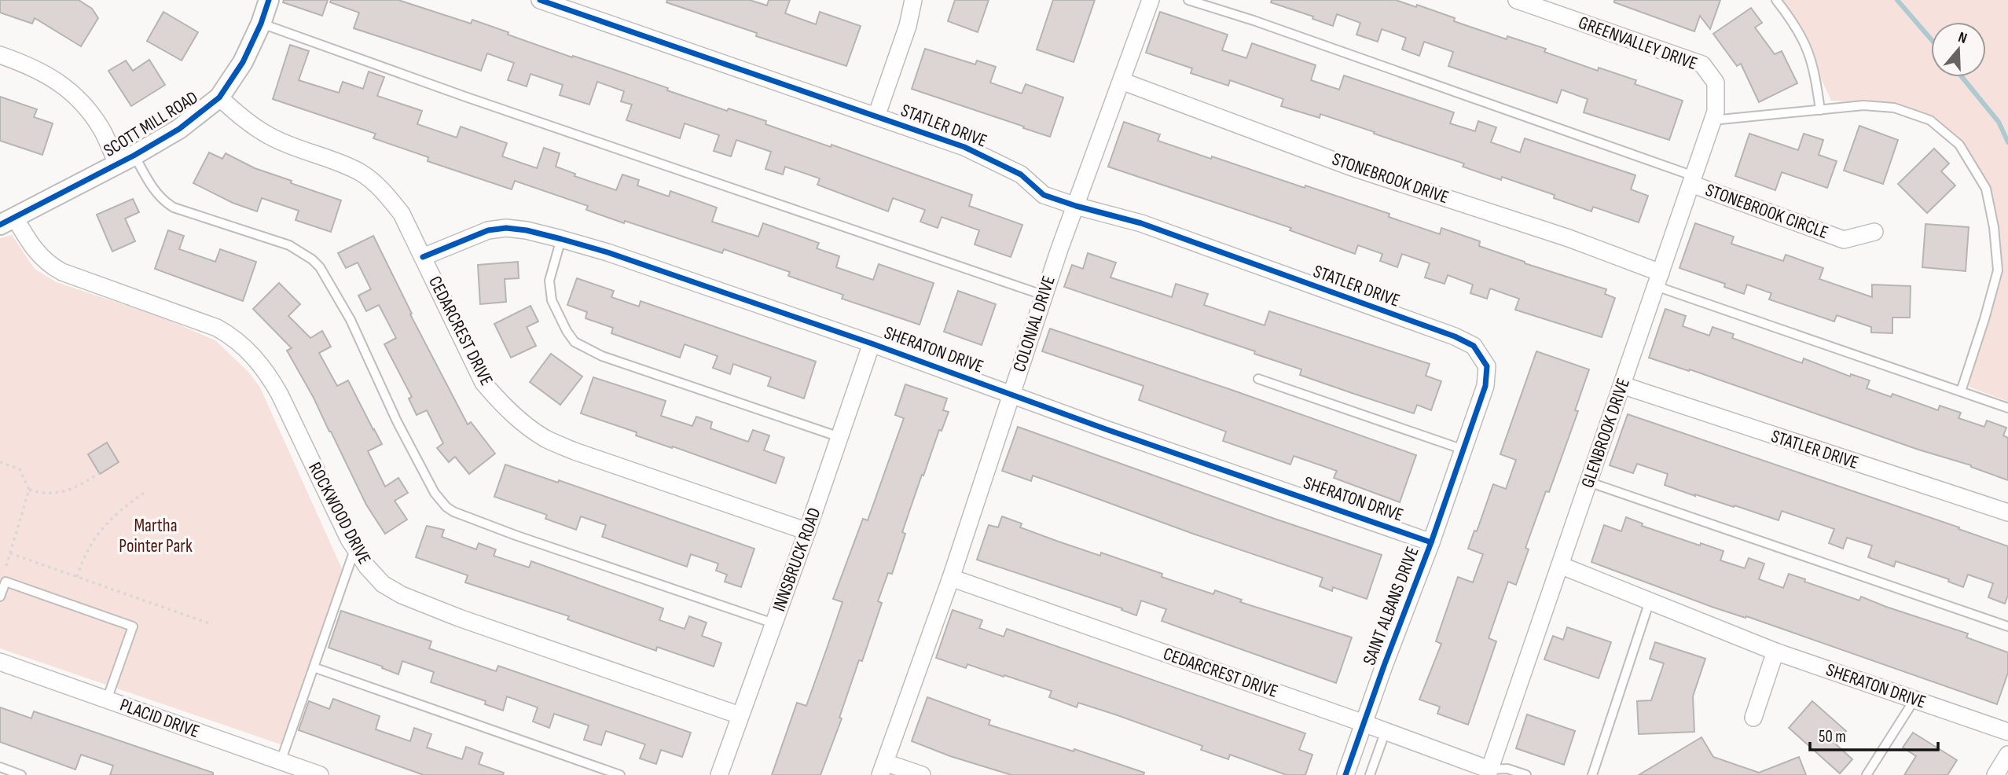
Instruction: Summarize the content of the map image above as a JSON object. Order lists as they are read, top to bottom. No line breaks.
{"streets":{"street":["GREENVALLEY DRIVE","SCOTT MILL ROAD","STATLER DRIVE","STONEBROOK DRIVE","STONEBROOK CIRCLE","COLONIAL DRIVE","CEDARCREST DRIVE","SHERATON DRIVE","GLENBROOK DRIVE","ROCKWOOD DRIVE","INNSBRUCK ROAD","SAINT ALBANS DRIVE","PLACID DRIVE"]},"crossings":[["GREENVALLEY DRIVE","GLENBROOK DRIVE"],["SCOTT MILL ROAD","CEDARCREST DRIVE"],["SCOTT MILL ROAD","ROCKWOOD DRIVE"],["STATLER DRIVE","COLONIAL DRIVE"],["STATLER DRIVE","GLENBROOK DRIVE"],["STATLER DRIVE","SAINT ALBANS DRIVE"],["STONEBROOK DRIVE","COLONIAL DRIVE"],["STONEBROOK DRIVE","GLENBROOK DRIVE"],["STONEBROOK CIRCLE","GLENBROOK DRIVE"],["COLONIAL DRIVE","CEDARCREST DRIVE"],["COLONIAL DRIVE","SHERATON DRIVE"],["CEDARCREST DRIVE","SHERATON DRIVE"],["CEDARCREST DRIVE","GLENBROOK DRIVE"],["CEDARCREST DRIVE","INNSBRUCK ROAD"],["CEDARCREST DRIVE","SAINT ALBANS DRIVE"],["SHERATON DRIVE","GLENBROOK DRIVE"],["SHERATON DRIVE","INNSBRUCK ROAD"],["SHERATON DRIVE","SAINT ALBANS DRIVE"],["ROCKWOOD DRIVE","INNSBRUCK ROAD"]],"parks":["Martha Pointer Park"],"scale_bar":"50 m","north":"top"}
